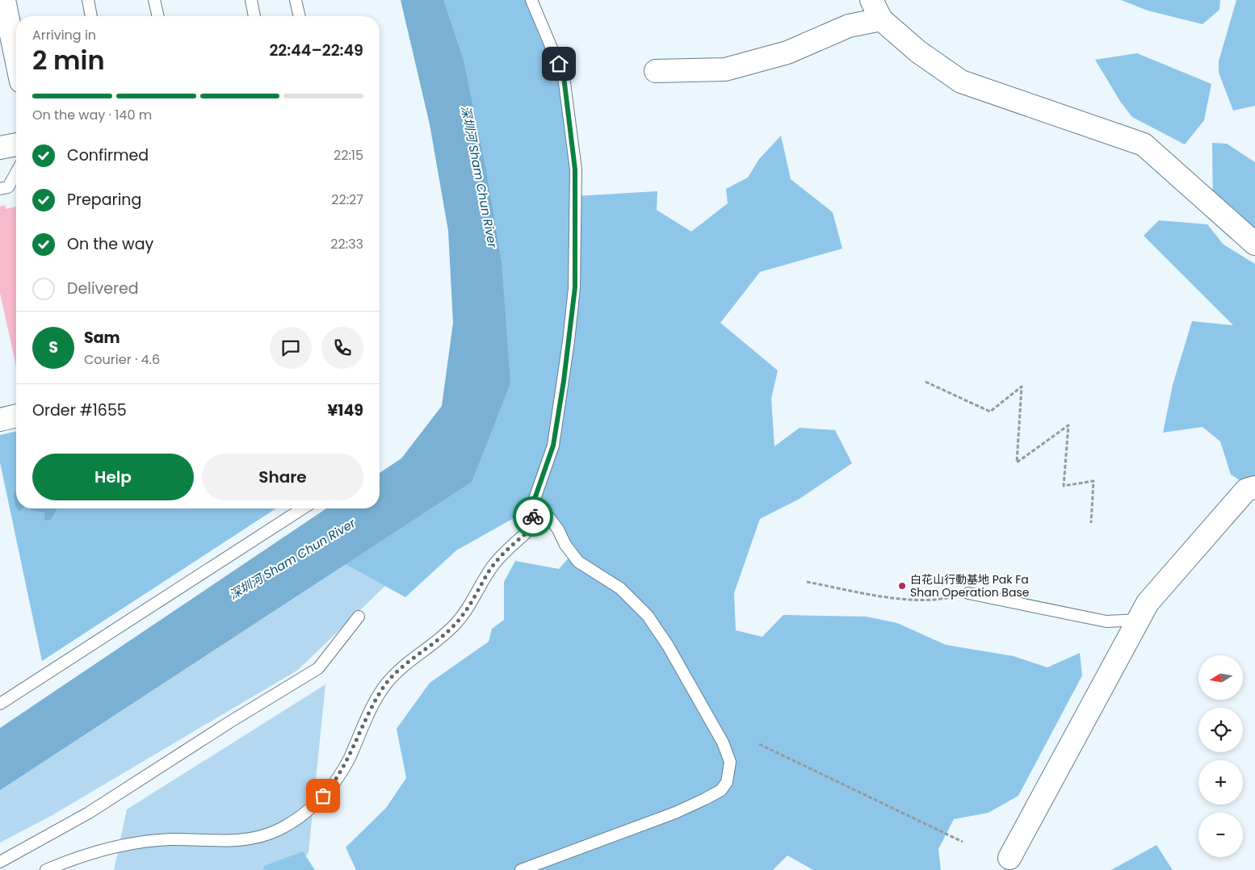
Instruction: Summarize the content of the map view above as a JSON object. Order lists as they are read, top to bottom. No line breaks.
{"water":["深圳河 Sham Chun River"],"places":["白花山行動基地 Pak Fa Shan Operation Base"],"north":"left","page":{"heading":["2 min","Arriving in","22:44–22:49"],"panel":["Sam","Courier · 4.6","Order #1655","¥149"],"bar":"On the way · 140 m","list":[["Confirmed","22:15"],["Preparing","22:27"],["On the way","22:33"],"Delivered"],"round":"S","buttons":["Help","Share"],"map_buttons":["+","−"]}}
